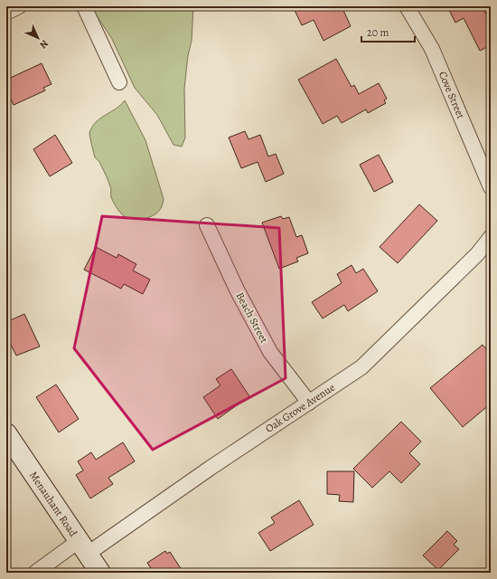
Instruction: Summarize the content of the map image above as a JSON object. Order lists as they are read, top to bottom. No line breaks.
{"streets":{"main road":["Menauhant Road"],"street":["Cove Street","Beach Street","Oak Grove Avenue"]},"crossings":[["Beach Street","Oak Grove Avenue"],["Oak Grove Avenue","Menauhant Road"]],"scale_bar":"20 m","north":"bottom right"}
